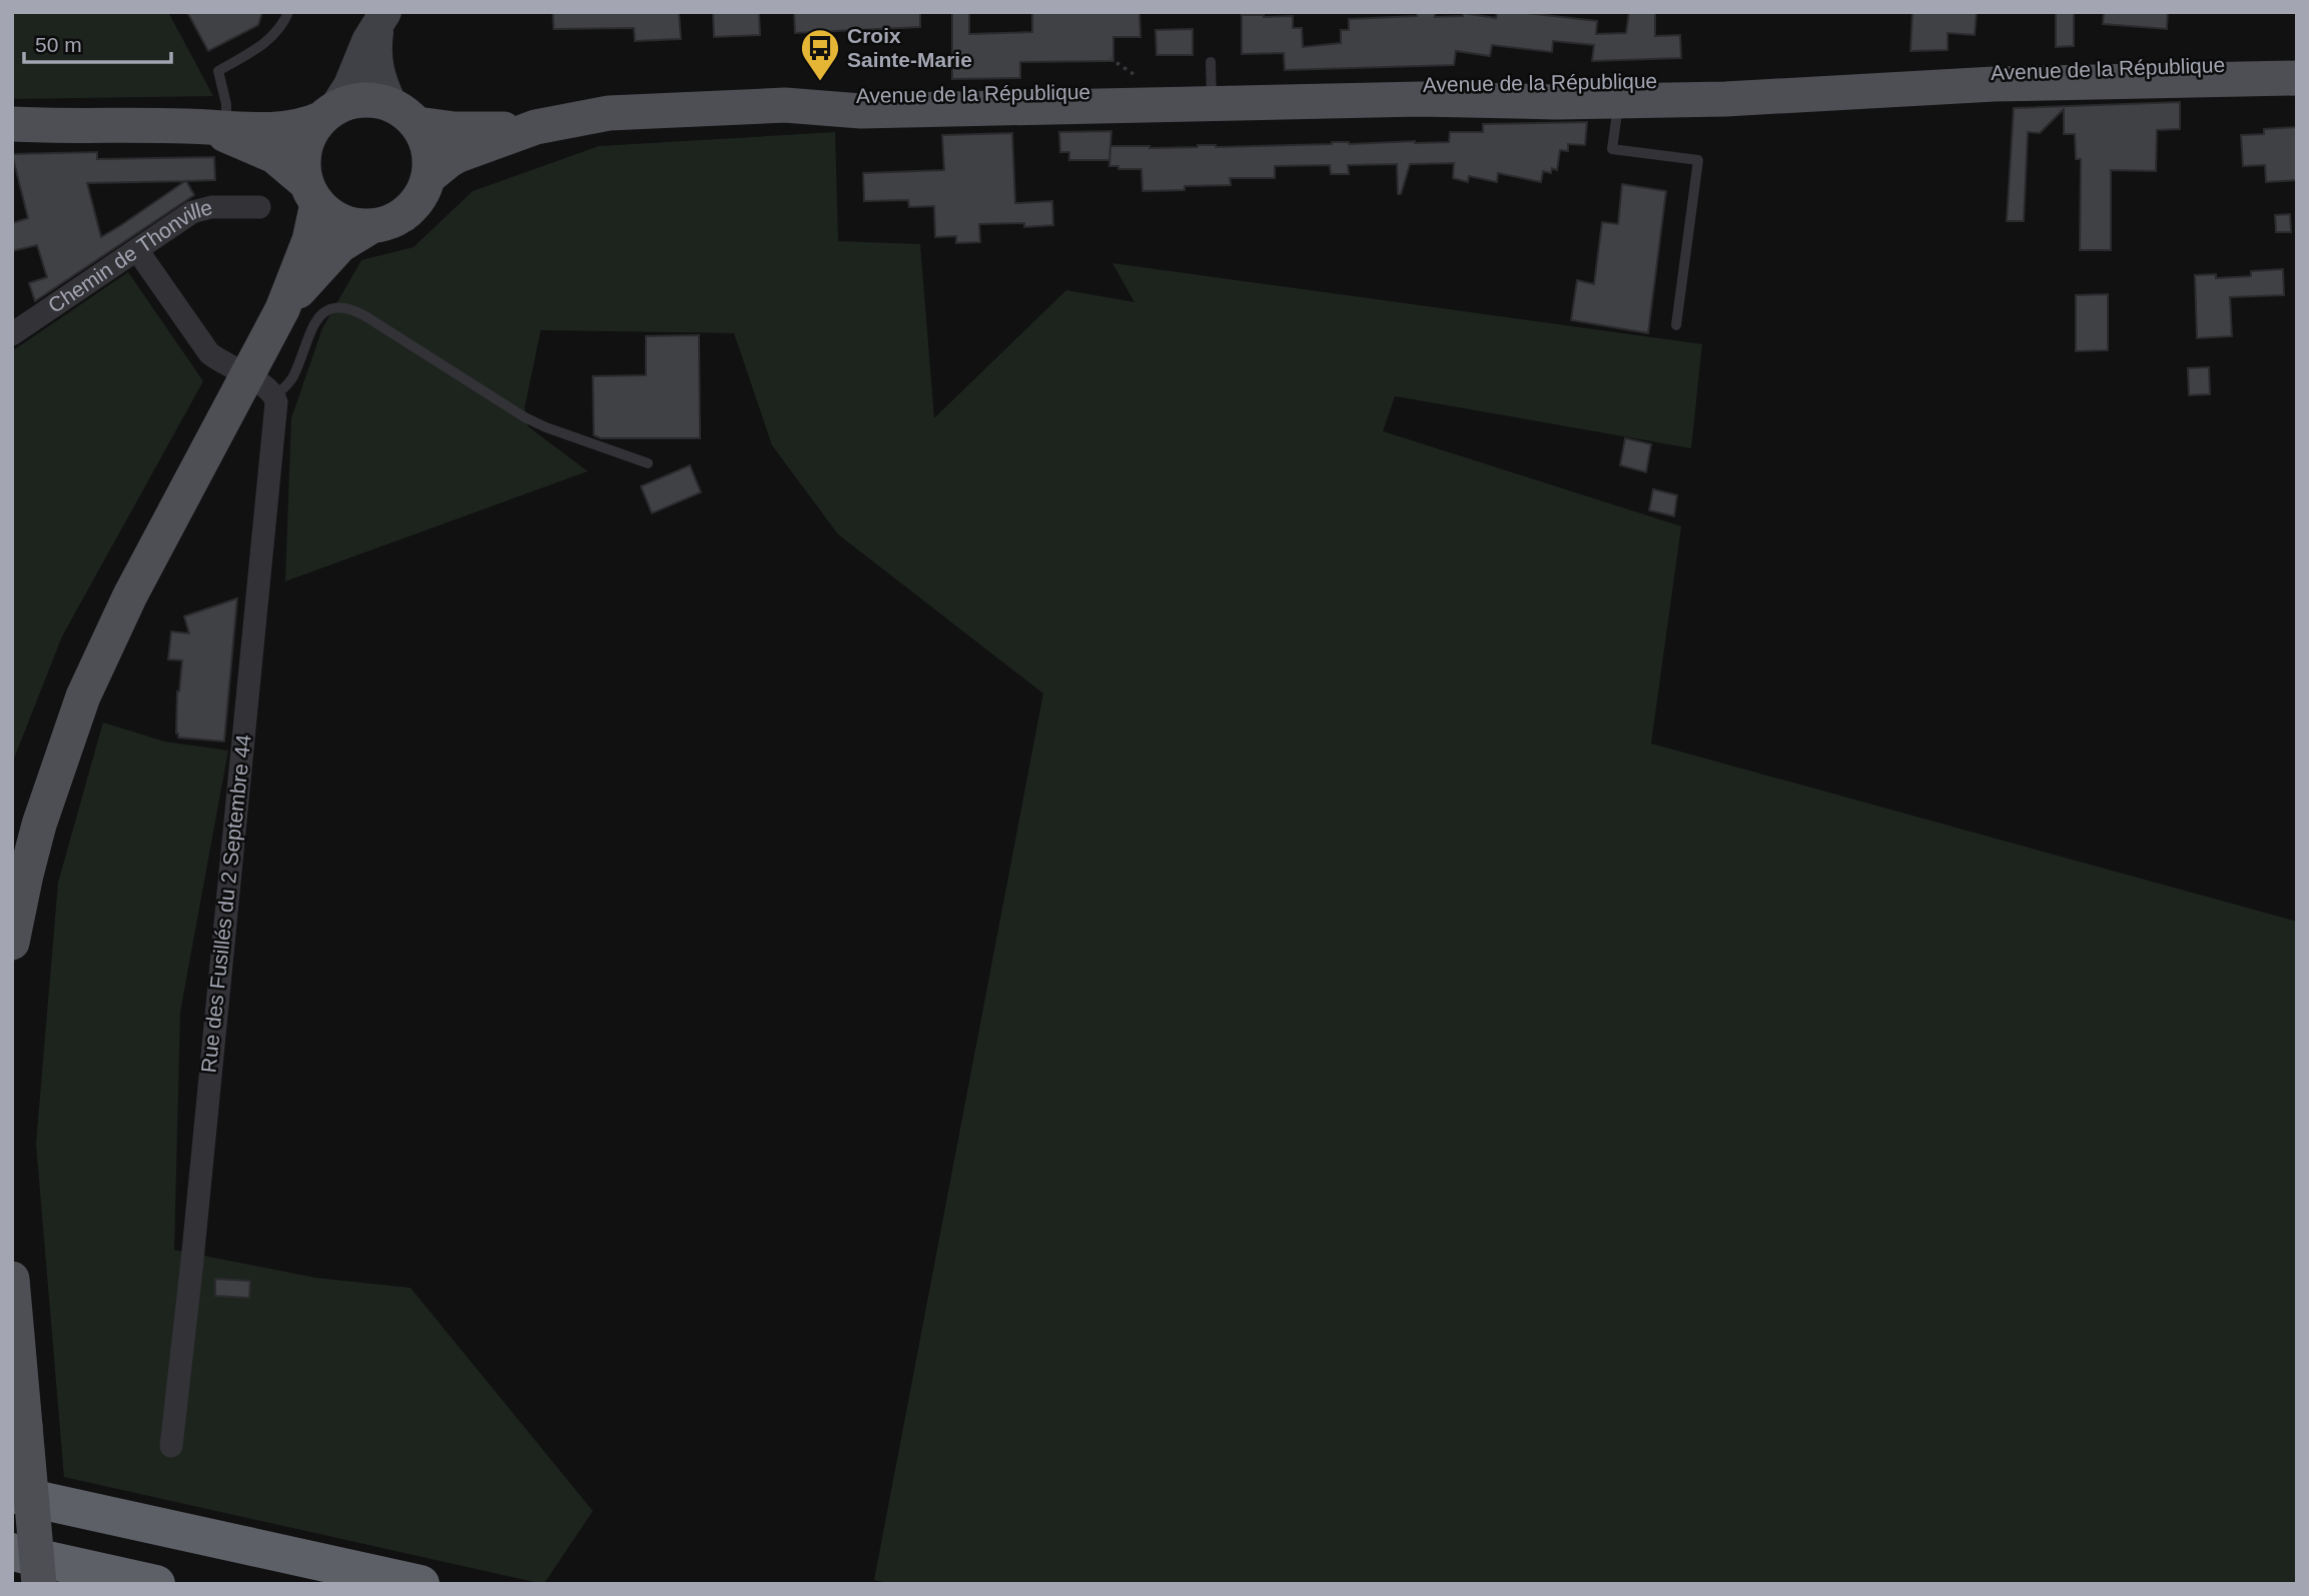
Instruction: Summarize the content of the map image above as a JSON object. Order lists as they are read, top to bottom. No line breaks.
{"streets":{"main road":["Avenue de la République"],"street":["Chemin de Thonville","Rue des Fusillés du 2 Septembre 44"]},"places":{"bus stop":["Croix Sainte-Marie"]},"scale_bar":"50 m"}
